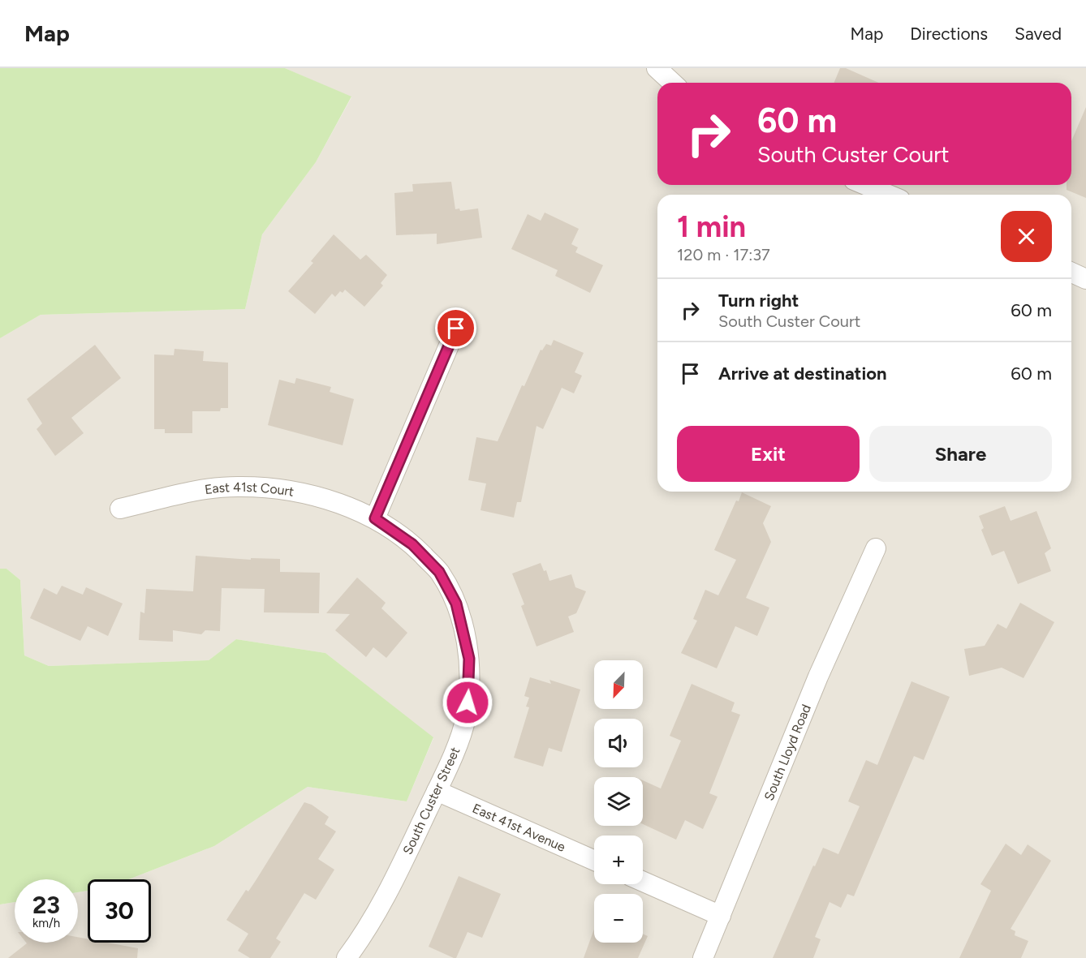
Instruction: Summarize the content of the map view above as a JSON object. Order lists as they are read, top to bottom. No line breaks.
{"streets":{"street":["East 41st Court","South Lloyd Road","South Custer Street","East 41st Avenue"]},"crossings":[["East 41st Court","South Custer Street"],["South Custer Street","East 41st Avenue"]],"north":"bottom left","page":{"header":"Map","nav":["Map","Directions","Saved"],"turn":["60 m","South Custer Court"],"heading":["1 min","120 m · 17:37"],"list":[{"name":"Turn right","note":"South Custer Court","value":"60 m"},{"name":"Arrive at destination","value":"60 m"}],"buttons":["Exit","Share"],"map_buttons":["+","−"],"speed":"23 km/h","limit":"30"}}
